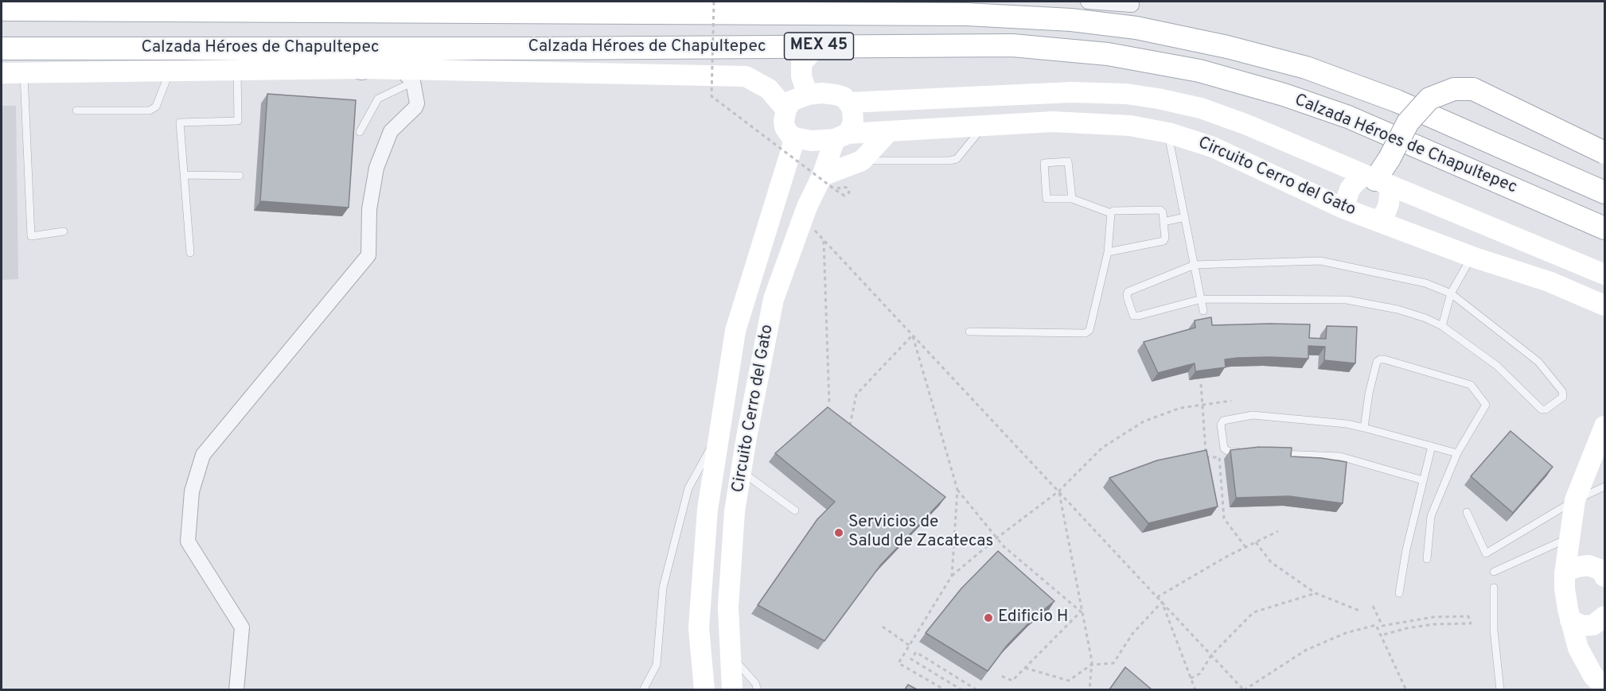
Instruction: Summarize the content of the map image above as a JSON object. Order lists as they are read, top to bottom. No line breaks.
{"streets":{"main road":["MEX 45","Calzada Héroes de Chapultepec"],"street":["Circuito Cerro del Gato"]},"places":["Servicios de Salud de Zacatecas","Edificio H"]}
